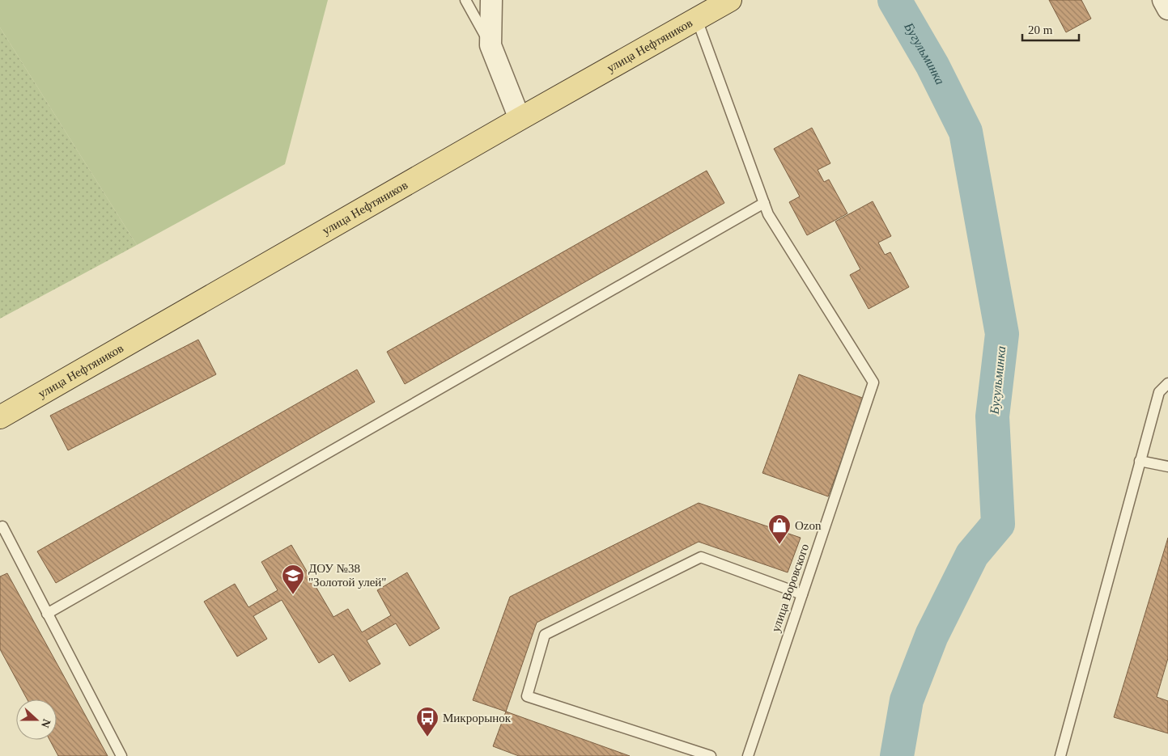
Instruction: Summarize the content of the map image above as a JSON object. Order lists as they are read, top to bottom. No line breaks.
{"streets":{"main road":["улица Нефтяников"],"lane":["улица Воровского"]},"water":["Бугульминка"],"places":{"shop":["Ozon"],"school or university":["ДОУ №38 \"Золотой улей\""],"bus stop":["Микрорынок"]},"scale_bar":"20 m","north":"right"}
